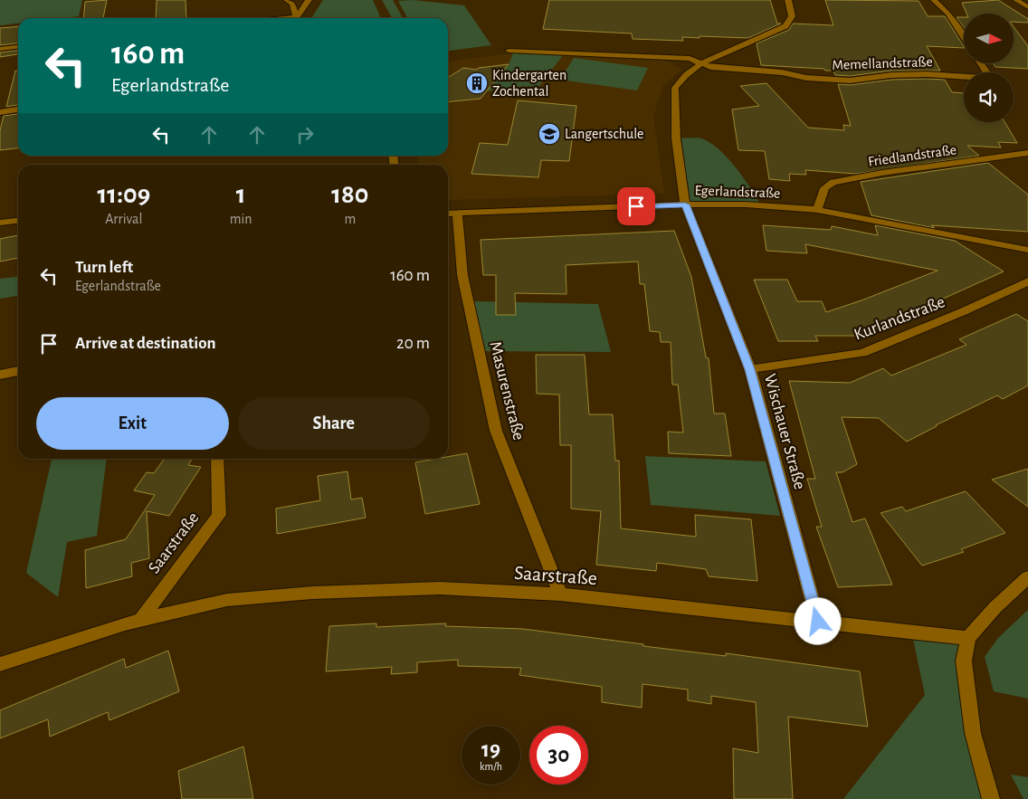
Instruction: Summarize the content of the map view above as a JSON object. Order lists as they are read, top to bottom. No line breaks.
{"streets":{"street":["Memellandstraße","Friedlandstraße","Egerlandstraße","Kurlandstraße","Masurenstraße","Wischauer Straße","Saarstraße"]},"crossings":[["Friedlandstraße","Egerlandstraße"],["Egerlandstraße","Masurenstraße"],["Egerlandstraße","Wischauer Straße"],["Kurlandstraße","Wischauer Straße"],["Masurenstraße","Saarstraße"],["Wischauer Straße","Saarstraße"]],"places":{"building":["Kindergarten Zochental"],"school or university":["Langertschule"]},"north":"right","page":{"turn":["160 m","Egerlandstraße"],"eta":["11:09","Arrival","1","min","180","m"],"list":[{"name":"Turn left","note":"Egerlandstraße","value":"160 m"},{"name":"Arrive at destination","value":"20 m"}],"buttons":["Exit","Share"],"speed":"19 km/h","limit":"30"}}
